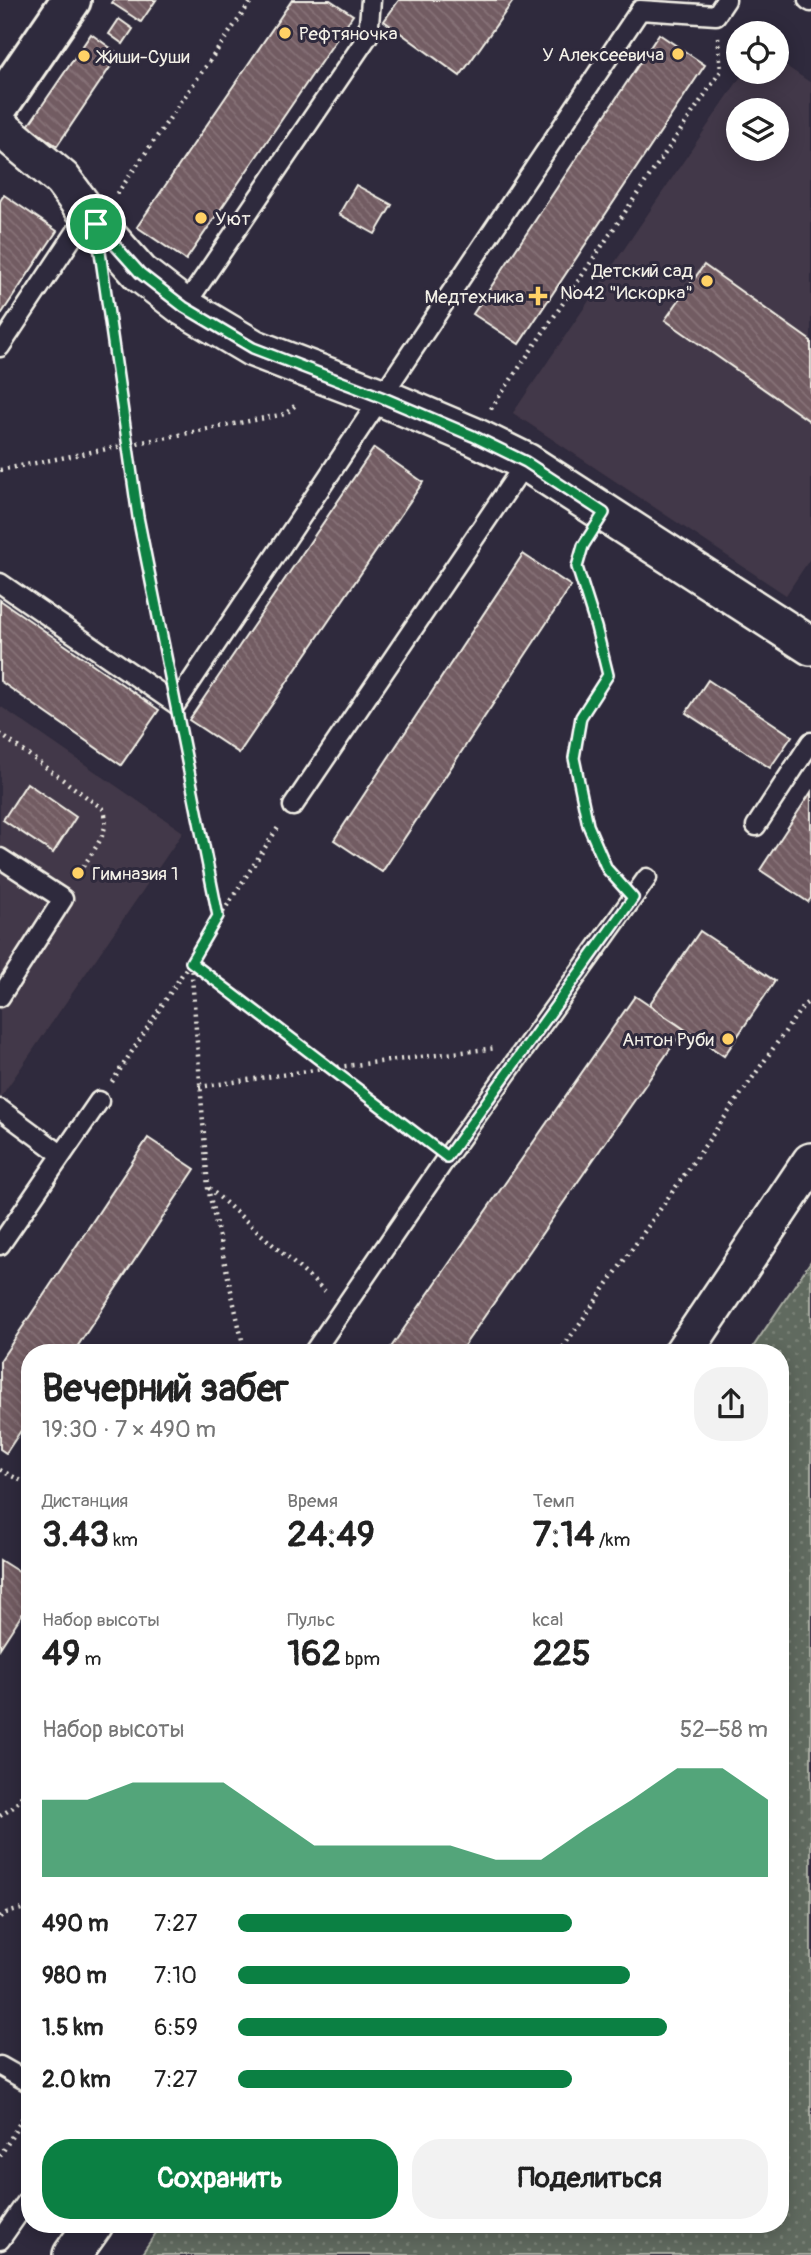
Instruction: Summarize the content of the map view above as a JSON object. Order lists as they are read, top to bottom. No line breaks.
{"places":{"other":["Рефтяночка","У Алексеевича","Жиши-Суши","Уют","Детский сад №42 \"Искорка\"","Гимназия 1","Антон Руби"],"health":["Медтехника"]},"page":{"heading":["Вечерний забег","19:30 · 7 × 490 m"],"stats":[["Дистанция","3.43 km"],["Время","24:49"],["Темп","7:14 /km"],["Набор высоты","49 m"],["Пульс","162 bpm"],["kcal","225"]],"chart":["Набор высоты","52–58 m"],"list":[{"name":"490 m","note":"7:27"},{"name":"980 m","note":"7:10"},{"name":"1.5 km","note":"6:59"},{"name":"2.0 km","note":"7:27"}],"buttons":["Сохранить","Поделиться"]}}
